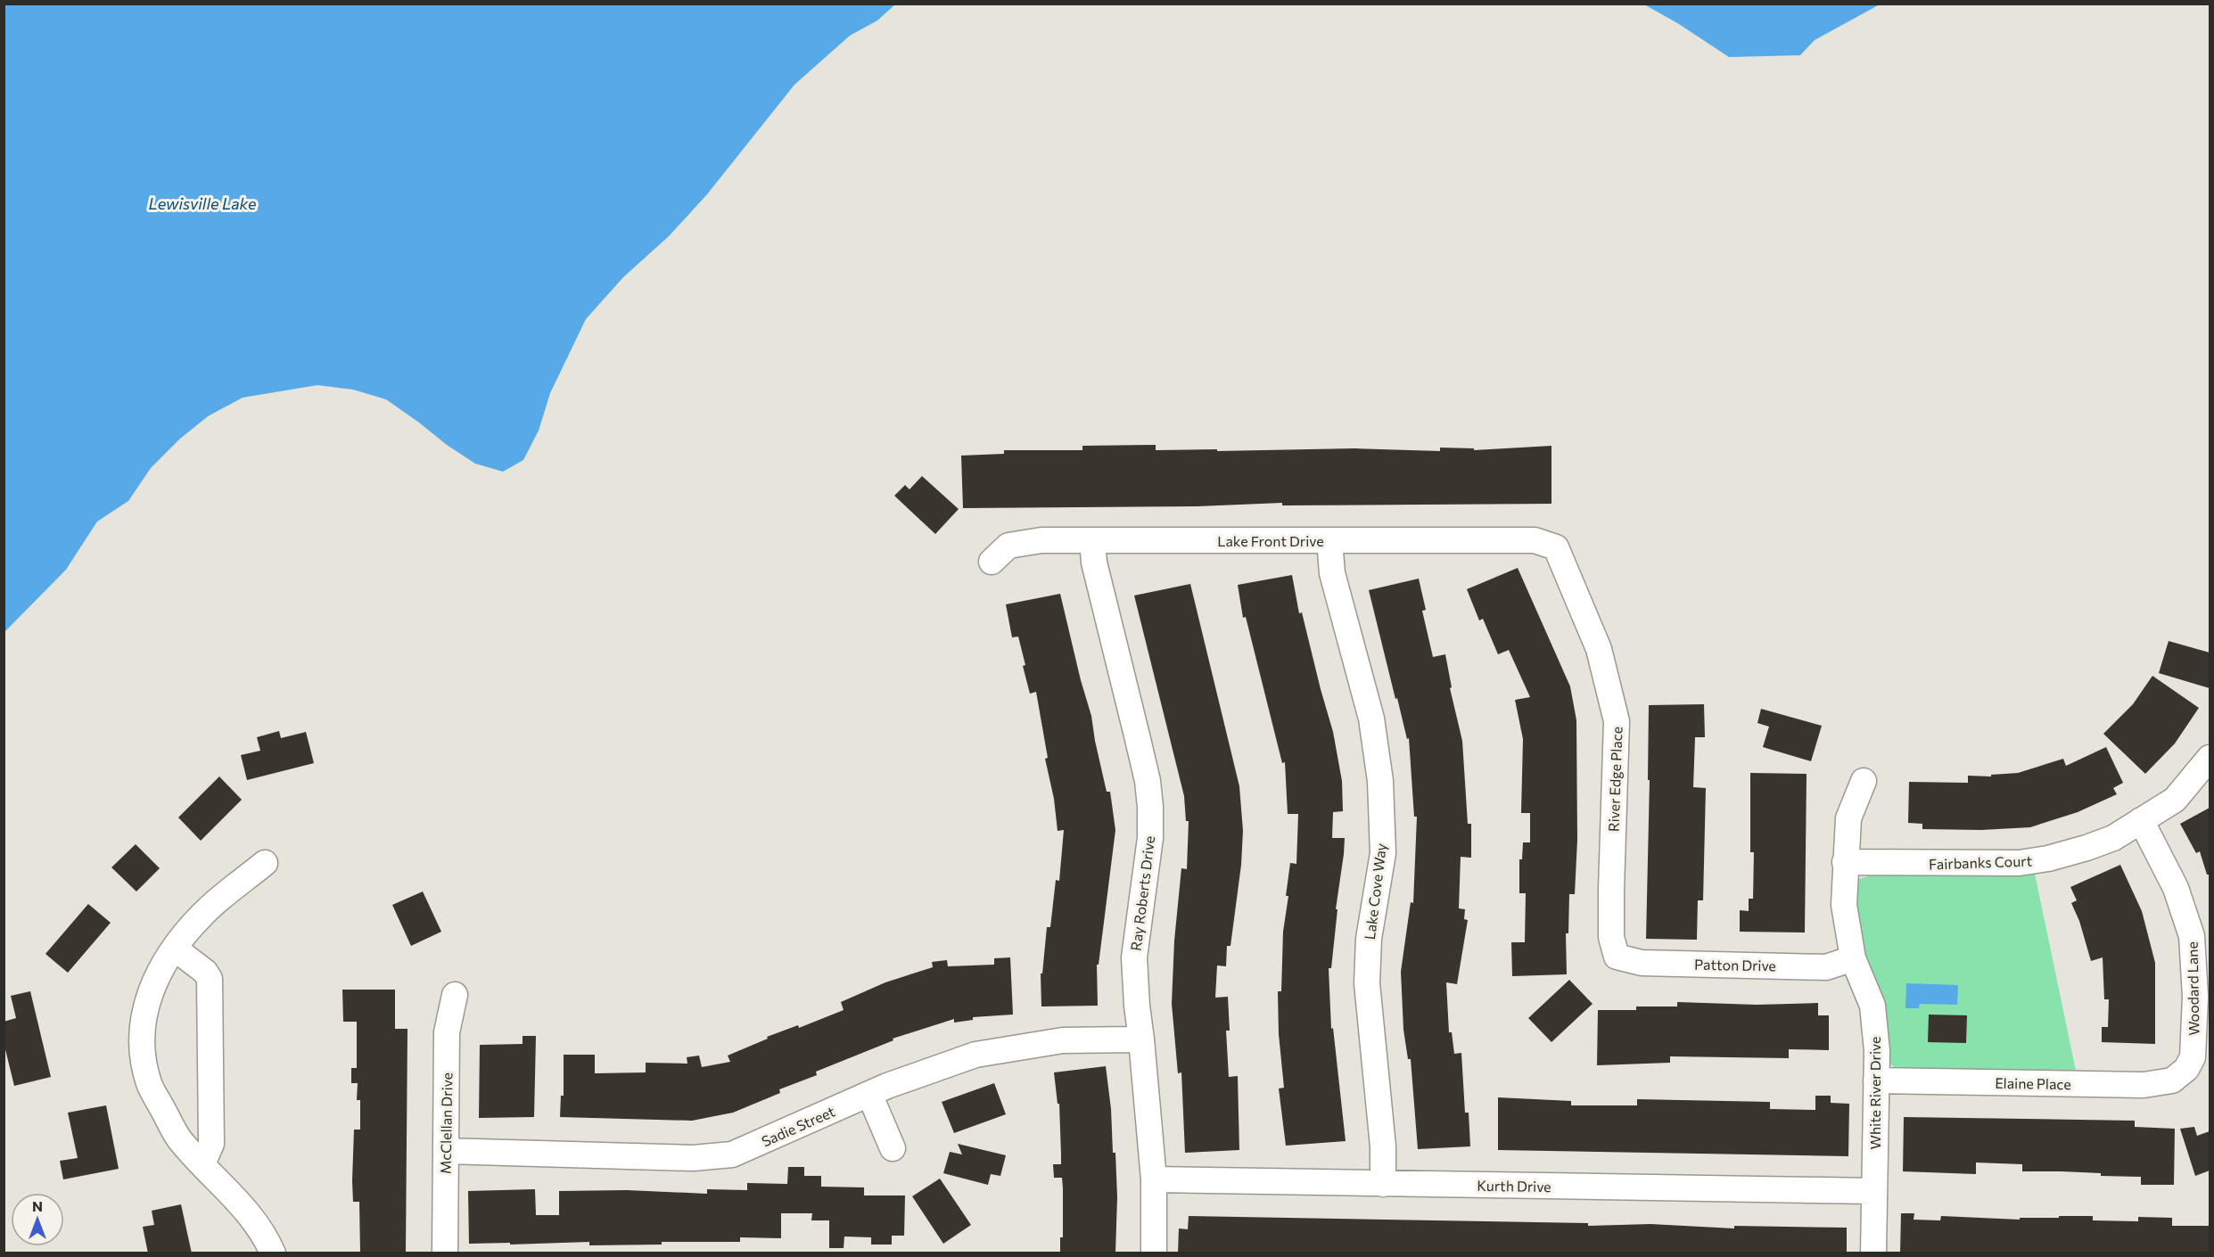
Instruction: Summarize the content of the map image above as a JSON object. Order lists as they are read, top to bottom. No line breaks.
{"streets":{"street":["Lake Front Drive","River Edge Place","Fairbanks Court","Lake Cove Way","Ray Roberts Drive","Patton Drive","Woodard Lane","Elaine Place","White River Drive","McClellan Drive","Sadie Street","Kurth Drive"]},"crossings":[["Lake Front Drive","River Edge Place"],["Lake Front Drive","Lake Cove Way"],["Lake Front Drive","Ray Roberts Drive"],["River Edge Place","Patton Drive"],["Fairbanks Court","Woodard Lane"],["Fairbanks Court","White River Drive"],["Lake Cove Way","Kurth Drive"],["Ray Roberts Drive","Sadie Street"],["Ray Roberts Drive","Kurth Drive"],["Patton Drive","White River Drive"],["Woodard Lane","Elaine Place"],["Elaine Place","White River Drive"],["White River Drive","Kurth Drive"],["McClellan Drive","Sadie Street"]],"water":["Lewisville Lake"],"north":"top"}
